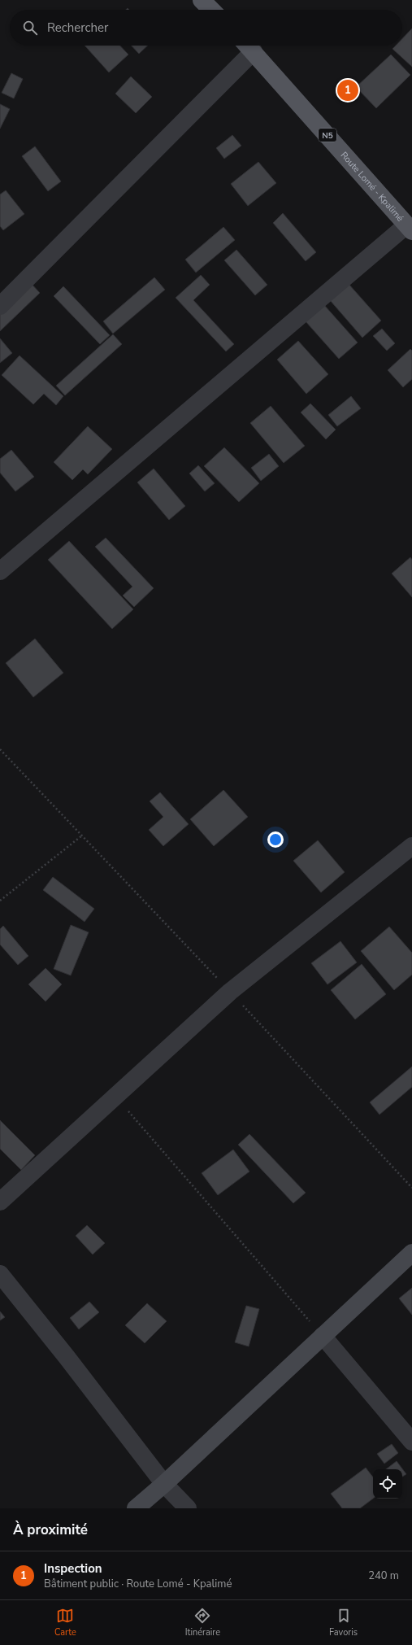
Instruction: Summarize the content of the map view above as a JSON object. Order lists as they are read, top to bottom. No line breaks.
{"streets":{"main road":["N5","Route Lomé - Kpalimé"]},"page":{"search":"Rechercher","pins":"1","heading":"À proximité","list":[{"mark":"1","name":"Inspection","note":"Bâtiment public · Route Lomé - Kpalimé","value":"240 m"}],"nav":["Carte","Itinéraire","Favoris"]}}
